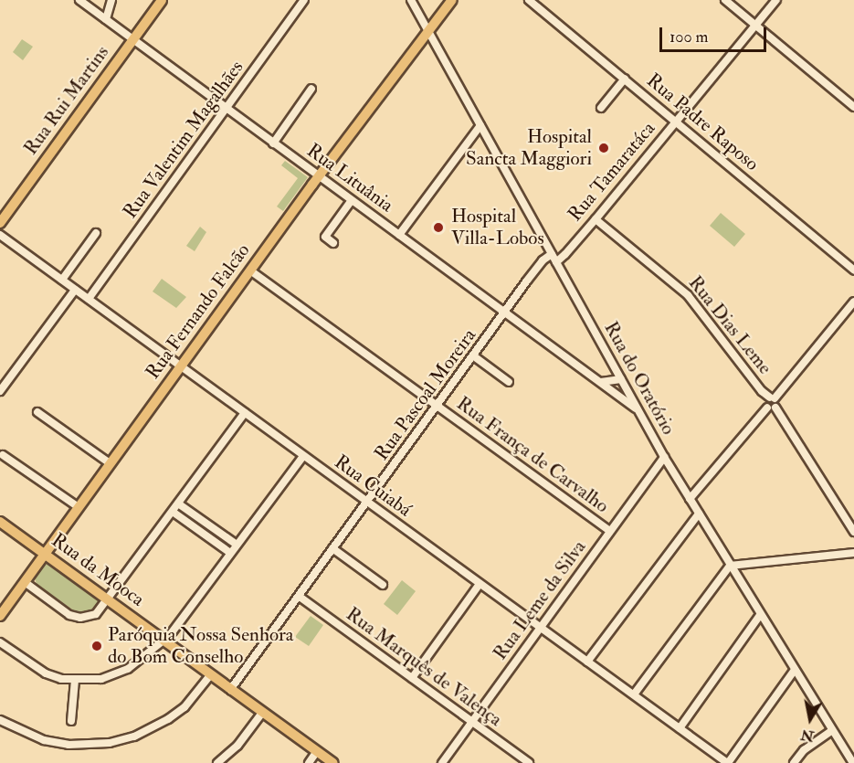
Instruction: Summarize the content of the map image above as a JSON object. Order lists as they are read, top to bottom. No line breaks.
{"streets":{"main road":["Rua Rui Martins","Rua Fernando Falcão","Rua da Mooca"],"street":["Rua Padre Raposo","Rua Valentim Magalhães","Rua Tamaratáca","Rua Lituânia","Rua Dias Leme","Rua do Oratório","Rua Pascoal Moreira","Rua França de Carvalho","Rua Cuiabá","Rua Leme da Silva","Rua Marquês de Valença"]},"crossings":[["Rua Rui Martins","Rua Lituânia"],["Rua Padre Raposo","Rua Tamaratáca"],["Rua Valentim Magalhães","Rua Lituânia"],["Rua Valentim Magalhães","Rua Cuiabá"],["Rua Tamaratáca","Rua Dias Leme"],["Rua Tamaratáca","Rua do Oratório"],["Rua Tamaratáca","Rua Pascoal Moreira"],["Rua Lituânia","Rua Fernando Falcão"],["Rua Lituânia","Rua do Oratório"],["Rua Lituânia","Rua Pascoal Moreira"],["Rua Fernando Falcão","Rua do Oratório"],["Rua Fernando Falcão","Rua França de Carvalho"],["Rua Fernando Falcão","Rua Cuiabá"],["Rua Fernando Falcão","Rua da Mooca"],["Rua do Oratório","Rua Pascoal Moreira"],["Rua do Oratório","Rua Leme da Silva"],["Rua Pascoal Moreira","Rua França de Carvalho"],["Rua Pascoal Moreira","Rua Cuiabá"],["Rua Pascoal Moreira","Rua da Mooca"],["Rua Pascoal Moreira","Rua Marquês de Valença"],["Rua França de Carvalho","Rua Leme da Silva"],["Rua Cuiabá","Rua Leme da Silva"],["Rua Leme da Silva","Rua Marquês de Valença"]],"places":["Hospital Sancta Maggiori","Hospital Villa-Lobos","Paróquia Nossa Senhora do Bom Conselho"],"scale_bar":"100 m","north":"bottom"}
